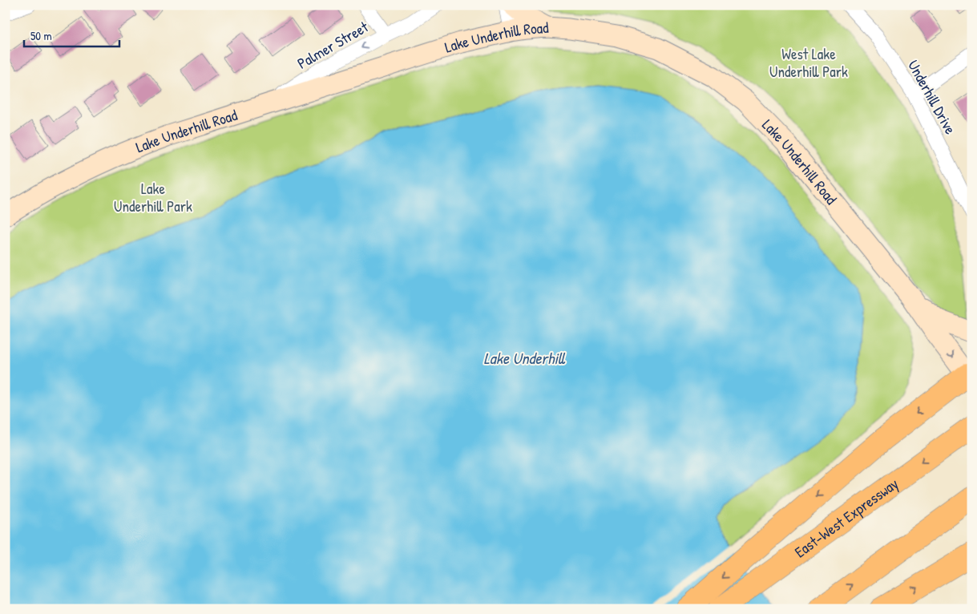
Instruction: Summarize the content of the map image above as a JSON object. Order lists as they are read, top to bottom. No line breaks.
{"streets":{"highway":["East-West Expressway"],"main road":["Lake Underhill Road"],"street":["Palmer Street","Underhill Drive"]},"crossings":[["Lake Underhill Road","Palmer Street"]],"one_way":["Palmer Street"],"water":["Lake Underhill"],"parks":["West Lake Underhill Park","Lake Underhill Park"],"scale_bar":"50 m"}
